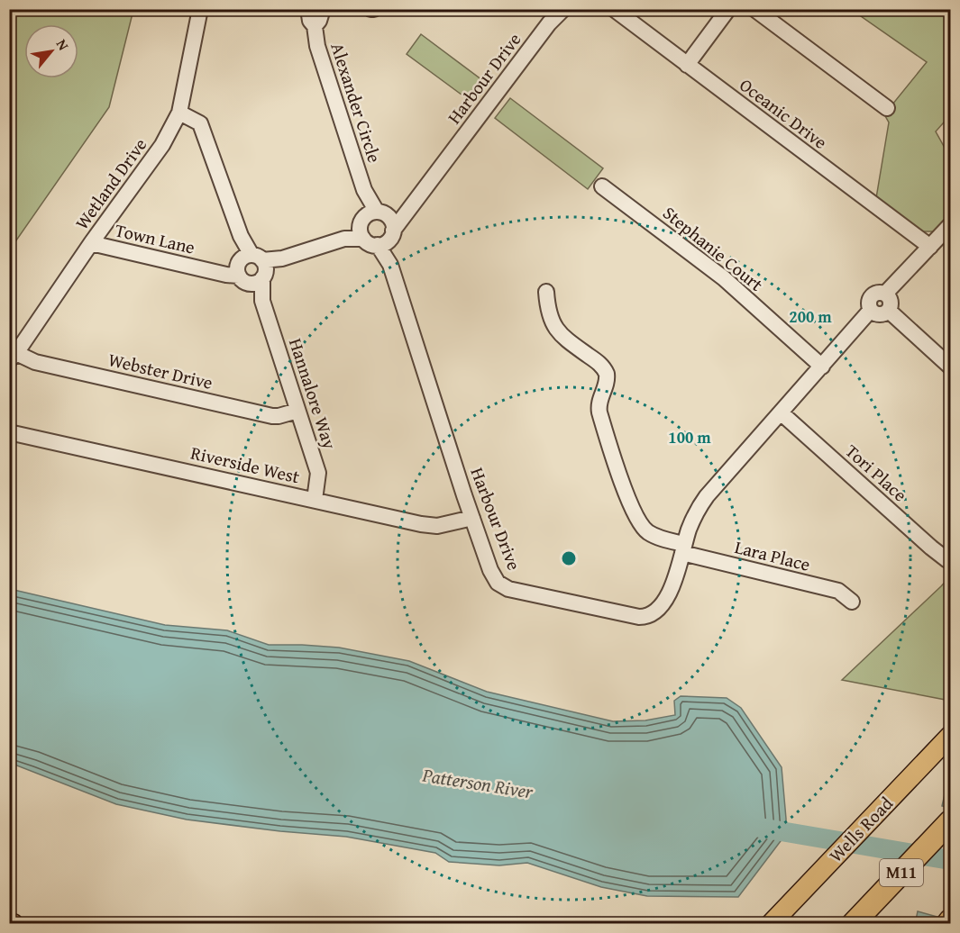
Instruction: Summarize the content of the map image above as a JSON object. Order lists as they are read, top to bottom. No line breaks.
{"streets":{"highway":["M11"],"main road":["Wells Road"],"street":["Harbour Drive","Alexander Circle","Oceanic Drive","Wetland Drive","Town Lane","Stephanie Court","Webster Drive","Hannalore Way","Riverside West","Tori Place","Lara Place"]},"crossings":[["Harbour Drive","Alexander Circle"],["Harbour Drive","Stephanie Court"],["Harbour Drive","Riverside West"],["Harbour Drive","Tori Place"],["Harbour Drive","Lara Place"],["Wetland Drive","Town Lane"],["Wetland Drive","Webster Drive"],["Wetland Drive","Hannalore Way"],["Town Lane","Hannalore Way"],["Webster Drive","Hannalore Way"],["Hannalore Way","Riverside West"]],"water":["Patterson River"],"north":"top right","rings":["200 m","100 m"]}
